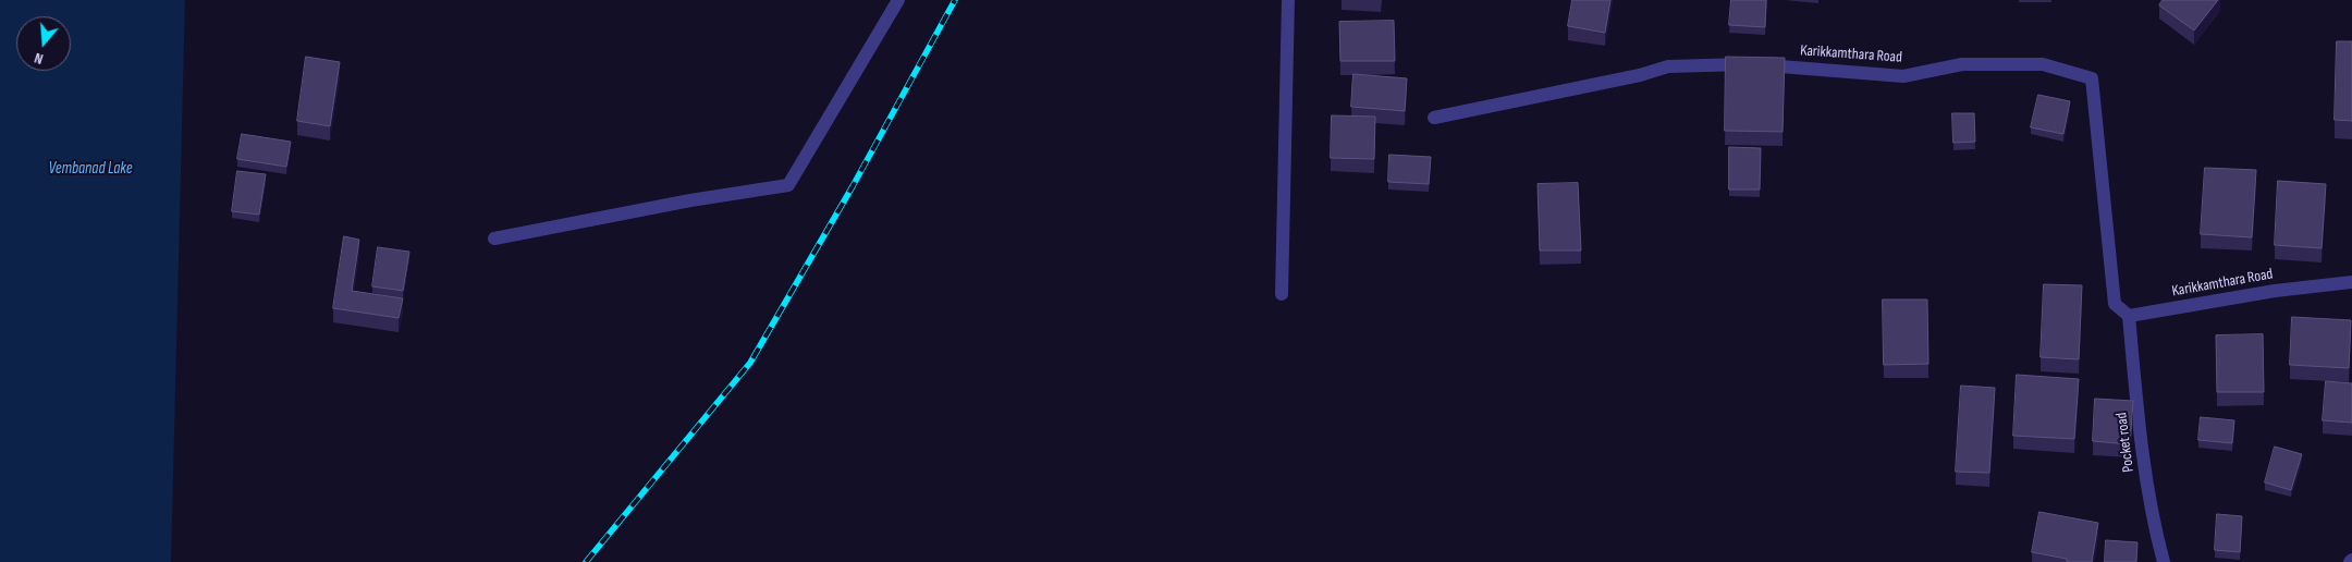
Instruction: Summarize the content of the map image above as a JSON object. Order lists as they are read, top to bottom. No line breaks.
{"streets":{"street":["Karikkamthara Road","Pocket road"]},"crossings":[["Karikkamthara Road","Pocket road"]],"water":["Vembanad Lake"],"north":"bottom"}
